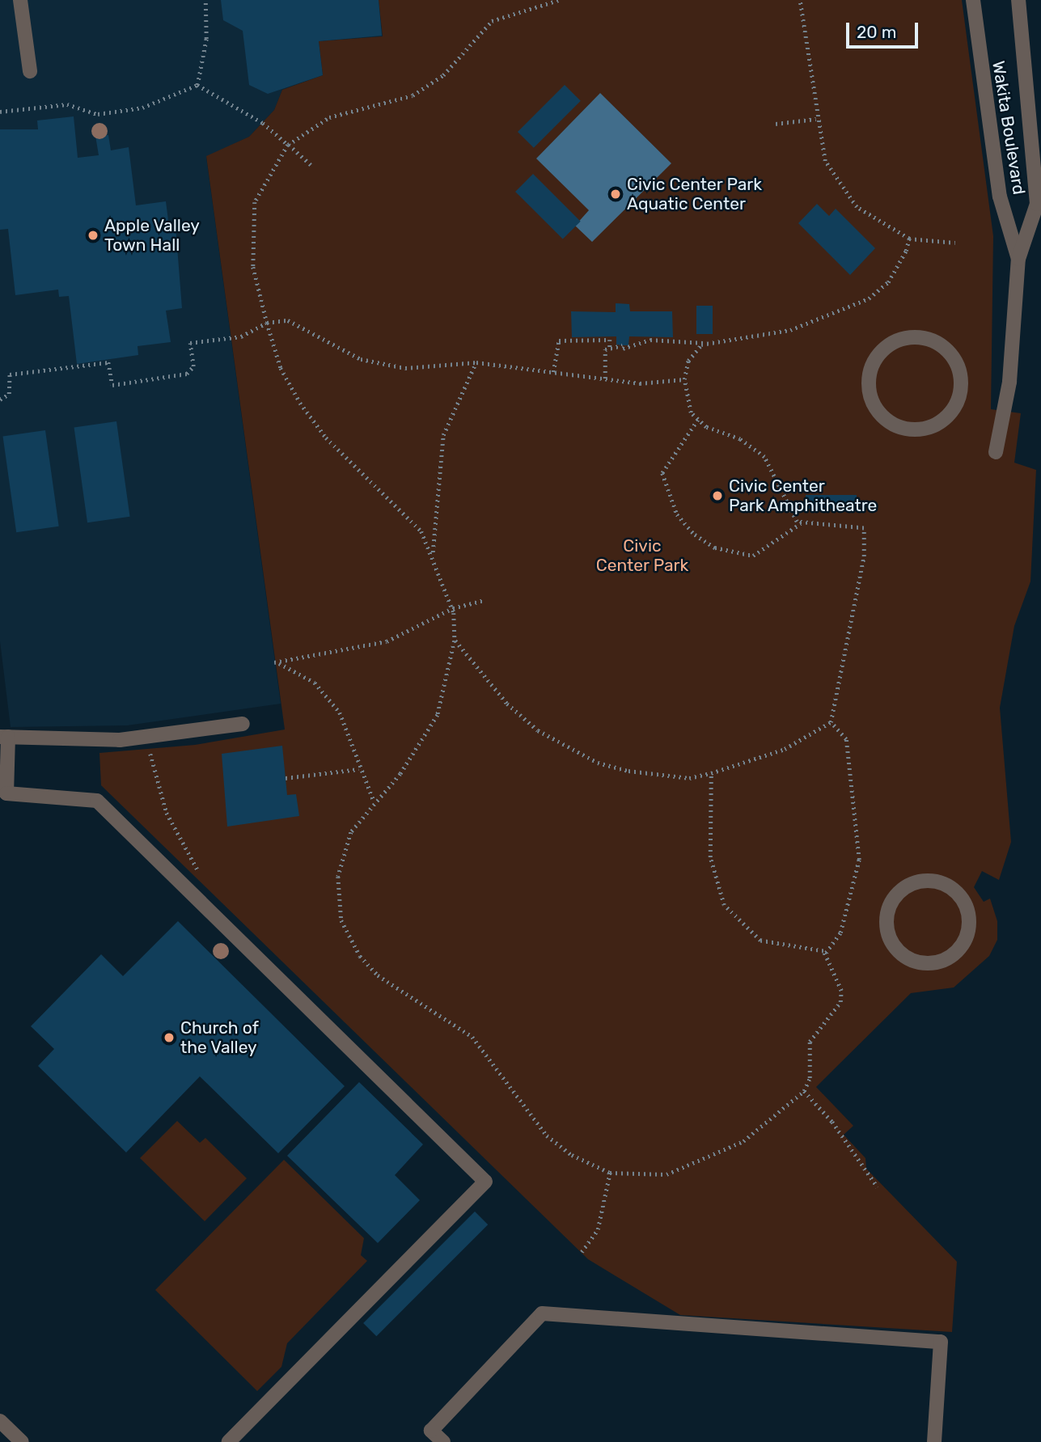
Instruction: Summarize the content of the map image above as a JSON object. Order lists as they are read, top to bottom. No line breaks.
{"streets":{"street":["Wakita Boulevard"]},"parks":["Civic Center Park"],"places":["Civic Center Park Aquatic Center","Apple Valley Town Hall","Civic Center Park Amphitheatre","Church of the Valley"],"scale_bar":"20 m"}
